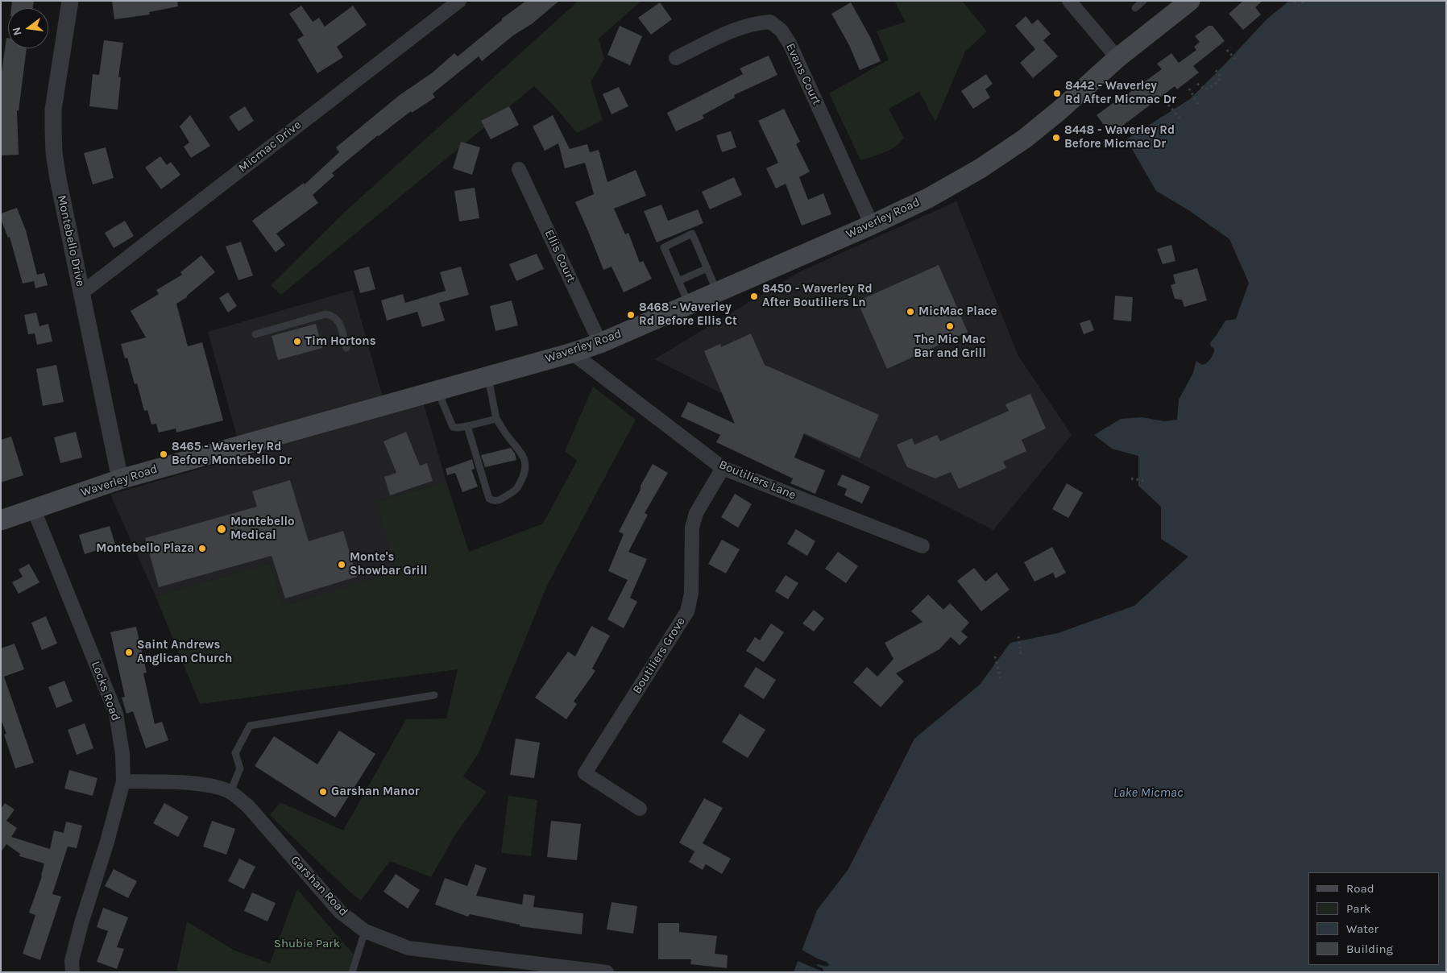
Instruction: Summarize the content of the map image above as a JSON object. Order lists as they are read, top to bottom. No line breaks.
{"streets":{"main road":["Waverley Road"],"street":["Evans Court","Micmac Drive","Montebello Drive","Ellis Court","Boutiliers Lane","Boutiliers Grove","Locks Road","Garshan Road"]},"crossings":[["Evans Court","Waverley Road"],["Micmac Drive","Montebello Drive"],["Waverley Road","Montebello Drive"],["Waverley Road","Ellis Court"],["Waverley Road","Boutiliers Lane"],["Waverley Road","Locks Road"],["Boutiliers Lane","Boutiliers Grove"],["Locks Road","Garshan Road"]],"water":["Lake Micmac"],"parks":["Shubie Park"],"places":["8442 - Waverley Rd After Micmac Dr","8448 - Waverley Rd Before Micmac Dr","8450 - Waverley Rd After Boutiliers Ln","MicMac Place","8468 - Waverley Rd Before Ellis Ct","The Mic Mac Bar and Grill","Tim Hortons","8465 - Waverley Rd Before Montebello Dr","Montebello Medical","Montebello Plaza","Monte's Showbar Grill","Saint Andrews Anglican Church","Garshan Manor"],"legend":["Road","Park","Water","Building"],"north":"left"}
